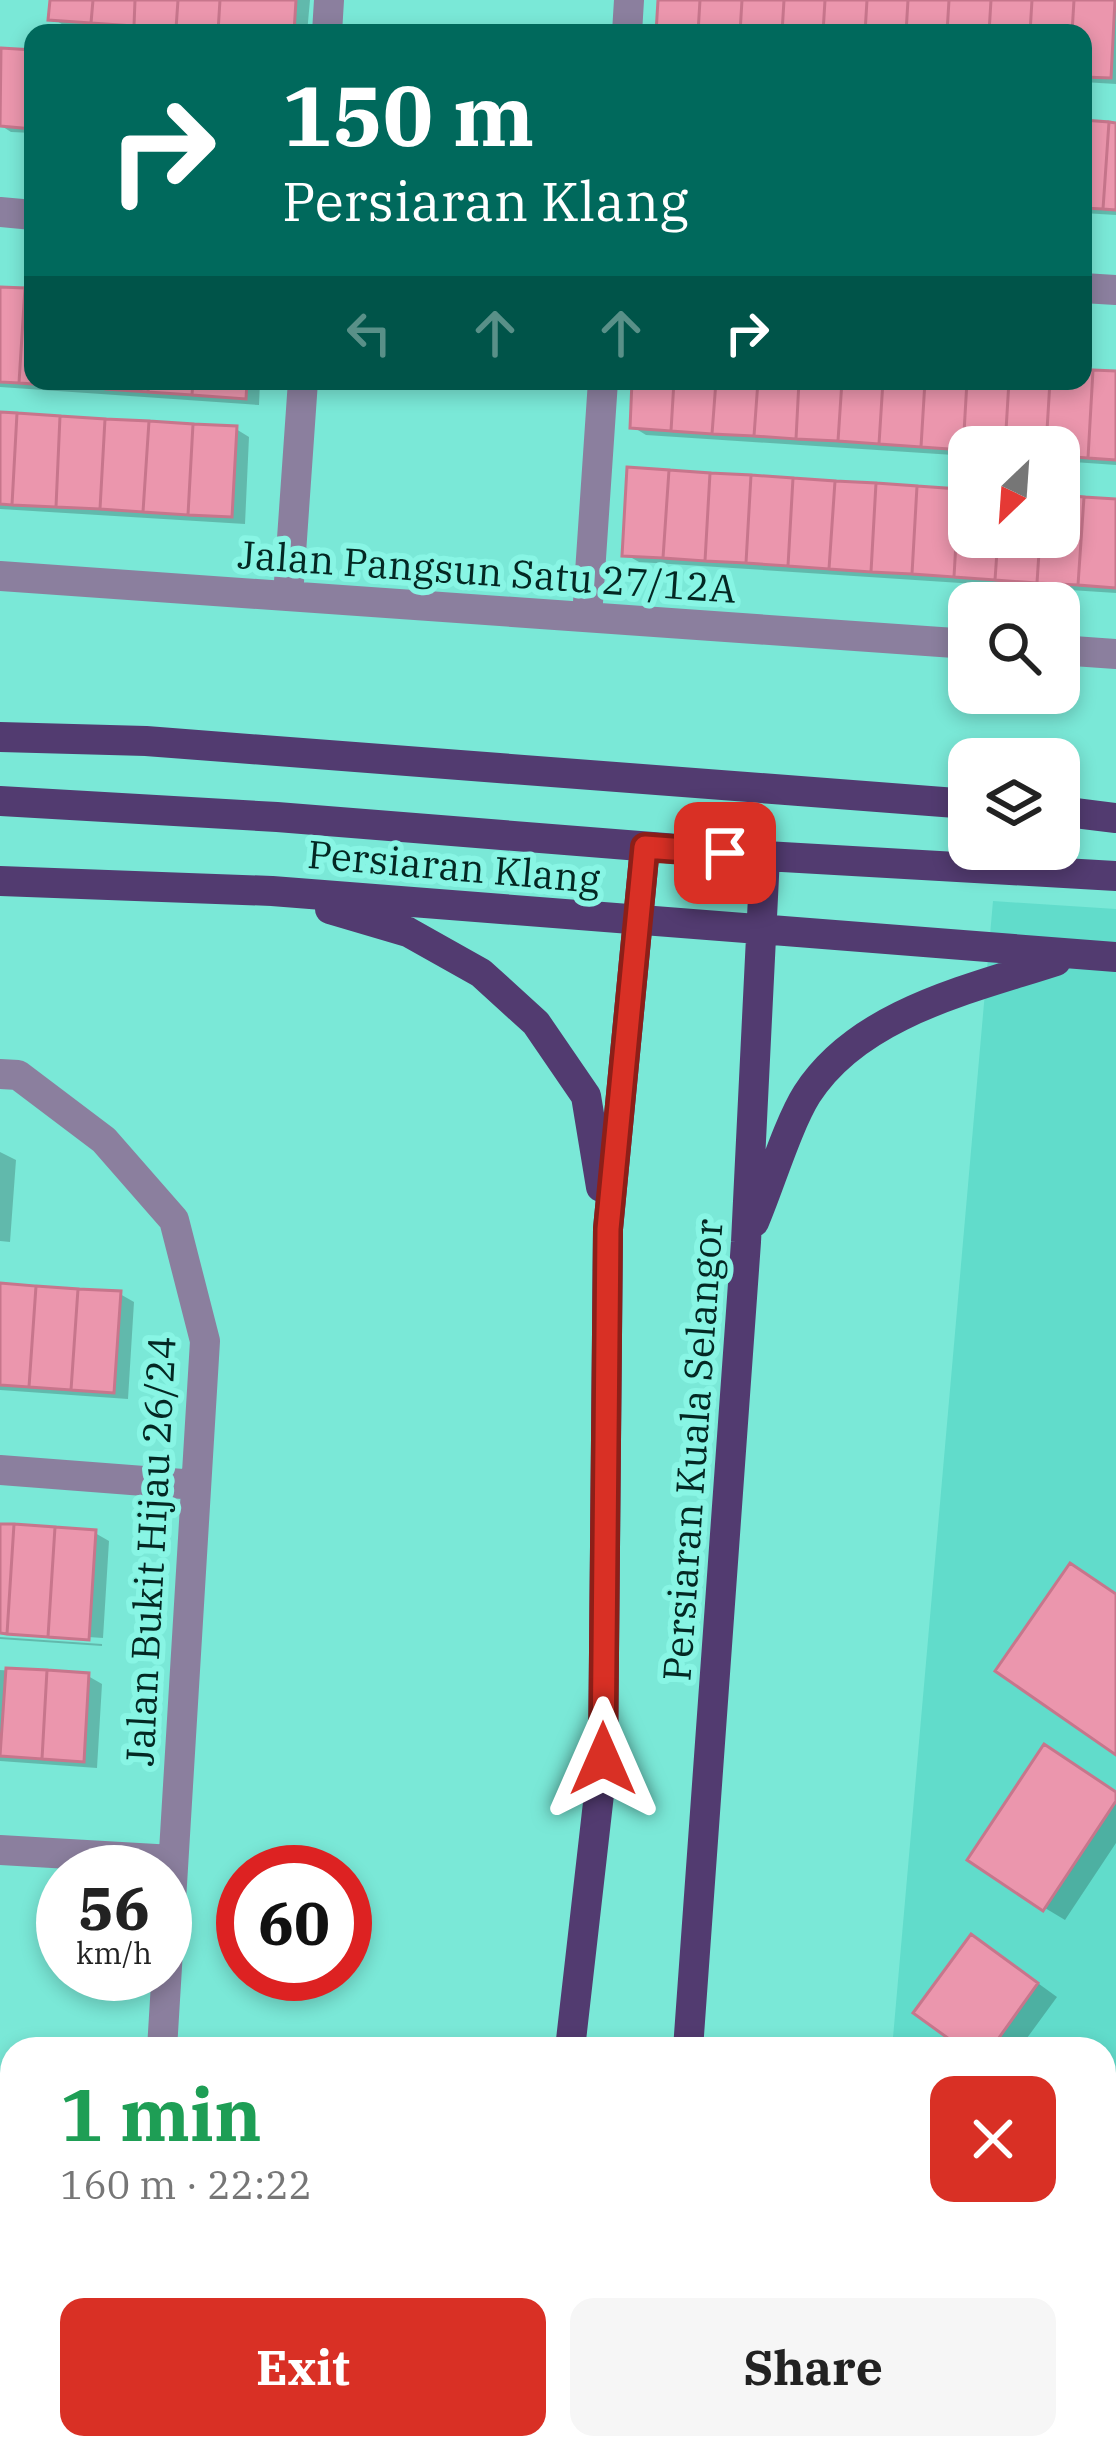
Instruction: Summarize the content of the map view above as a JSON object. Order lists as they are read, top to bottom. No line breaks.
{"streets":{"main road":["Persiaran Klang","Persiaran Kuala Selangor"],"street":["Jalan Pangsun Satu 27/12A","Jalan Bukit Hijau 26/24"]},"crossings":[["Persiaran Klang","Persiaran Kuala Selangor"]],"north":"bottom left","page":{"turn":["150 m","Persiaran Klang"],"speed":"56 km/h","limit":"60","heading":["1 min","160 m · 22:22"],"buttons":["Exit","Share"]}}
